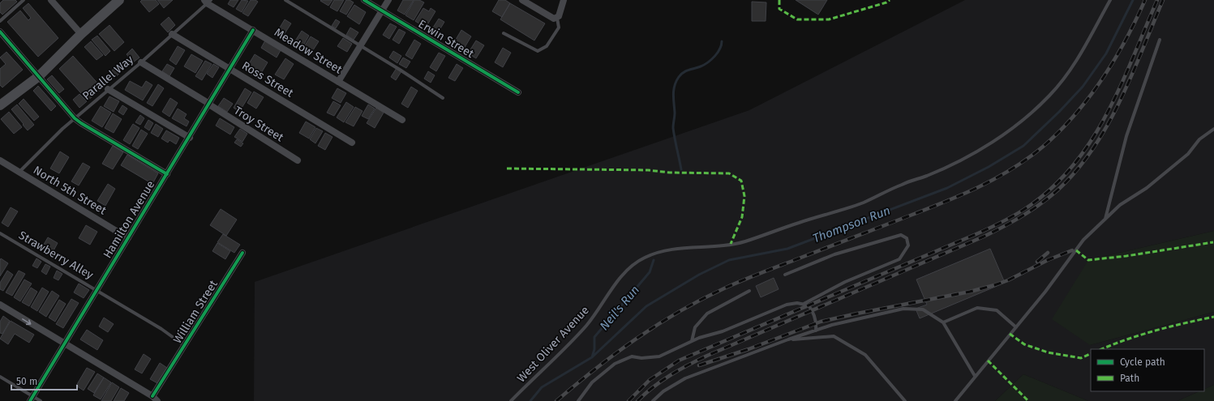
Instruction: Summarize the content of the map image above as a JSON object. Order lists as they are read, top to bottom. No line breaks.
{"streets":{"street":["Erwin Street","Meadow Street","Ross Street","Troy Street","North 5th Street","Hamilton Avenue","William Street"],"lane":["Parallel Way","Strawberry Alley","West Oliver Avenue"]},"crossings":[["Meadow Street","Parallel Way"],["Meadow Street","Hamilton Avenue"],["Parallel Way","Ross Street"],["Parallel Way","Troy Street"],["Parallel Way","North 5th Street"],["Ross Street","Hamilton Avenue"],["Troy Street","Hamilton Avenue"],["North 5th Street","Hamilton Avenue"],["Hamilton Avenue","Strawberry Alley"],["Strawberry Alley","William Street"]],"water":["Thompson Run","Neil's Run"],"legend":["Cycle path","Path"],"scale_bar":"50 m"}
